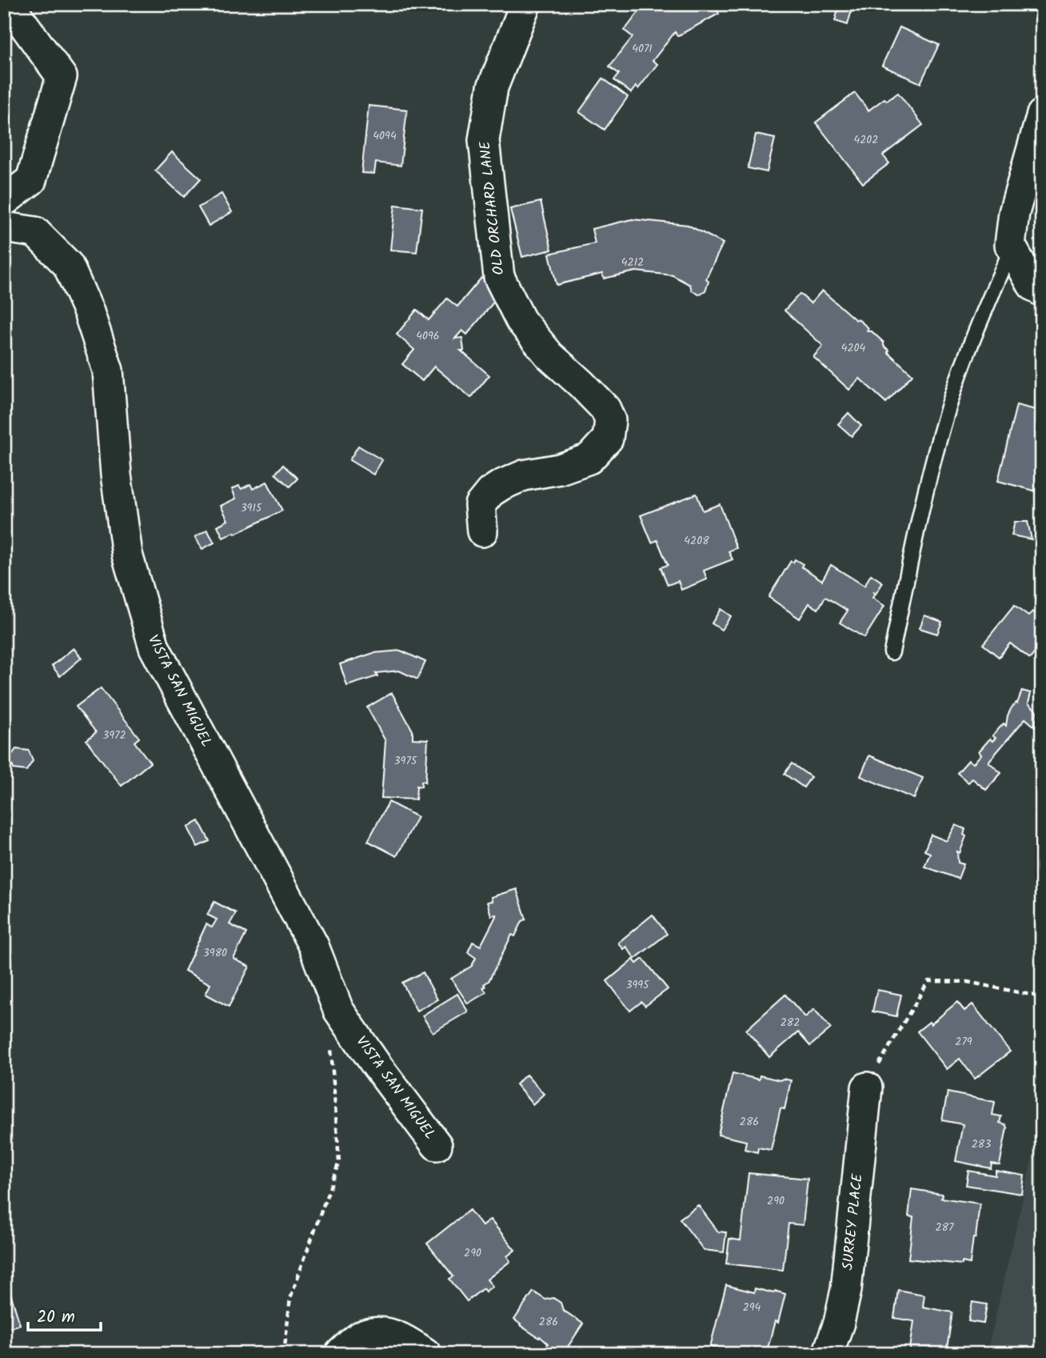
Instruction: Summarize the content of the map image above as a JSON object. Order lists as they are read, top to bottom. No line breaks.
{"streets":{"street":["OLD ORCHARD LANE","VISTA SAN MIGUEL","SURREY PLACE"]},"house_numbers":["4071","4094","4202","4212","4096","4204","3915","4208","3972","3975","3980","3995","282","279","286","283","290","287","290","294","286"],"scale_bar":"20 m"}
